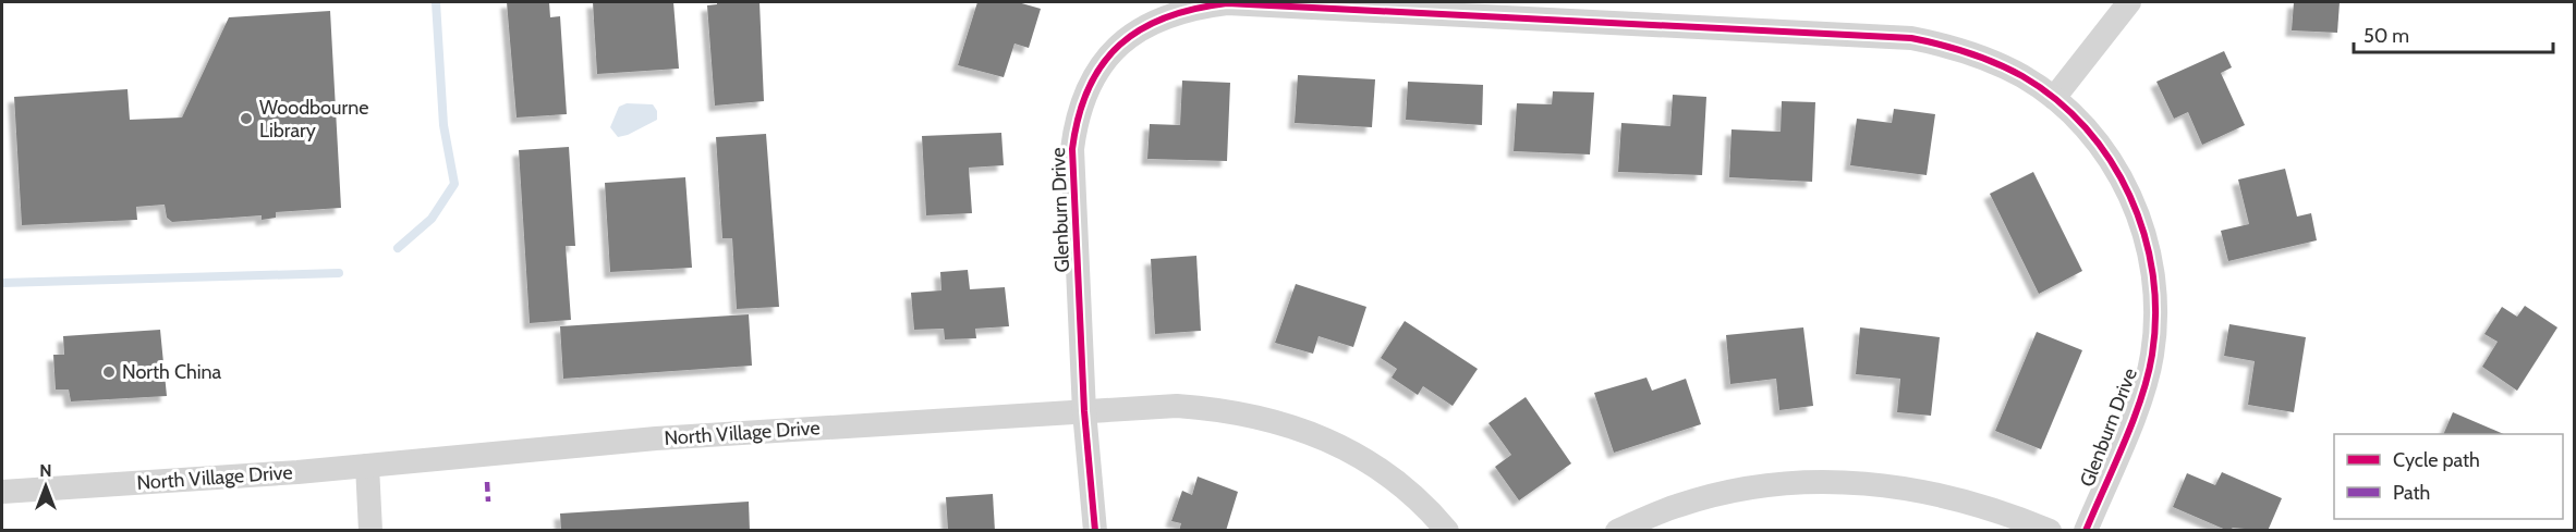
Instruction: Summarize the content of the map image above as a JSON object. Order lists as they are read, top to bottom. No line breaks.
{"streets":{"street":["Glenburn Drive","North Village Drive"]},"crossings":[["Glenburn Drive","North Village Drive"]],"places":["Woodbourne Library","North China"],"legend":["Cycle path","Path"],"scale_bar":"50 m","north":"top"}
